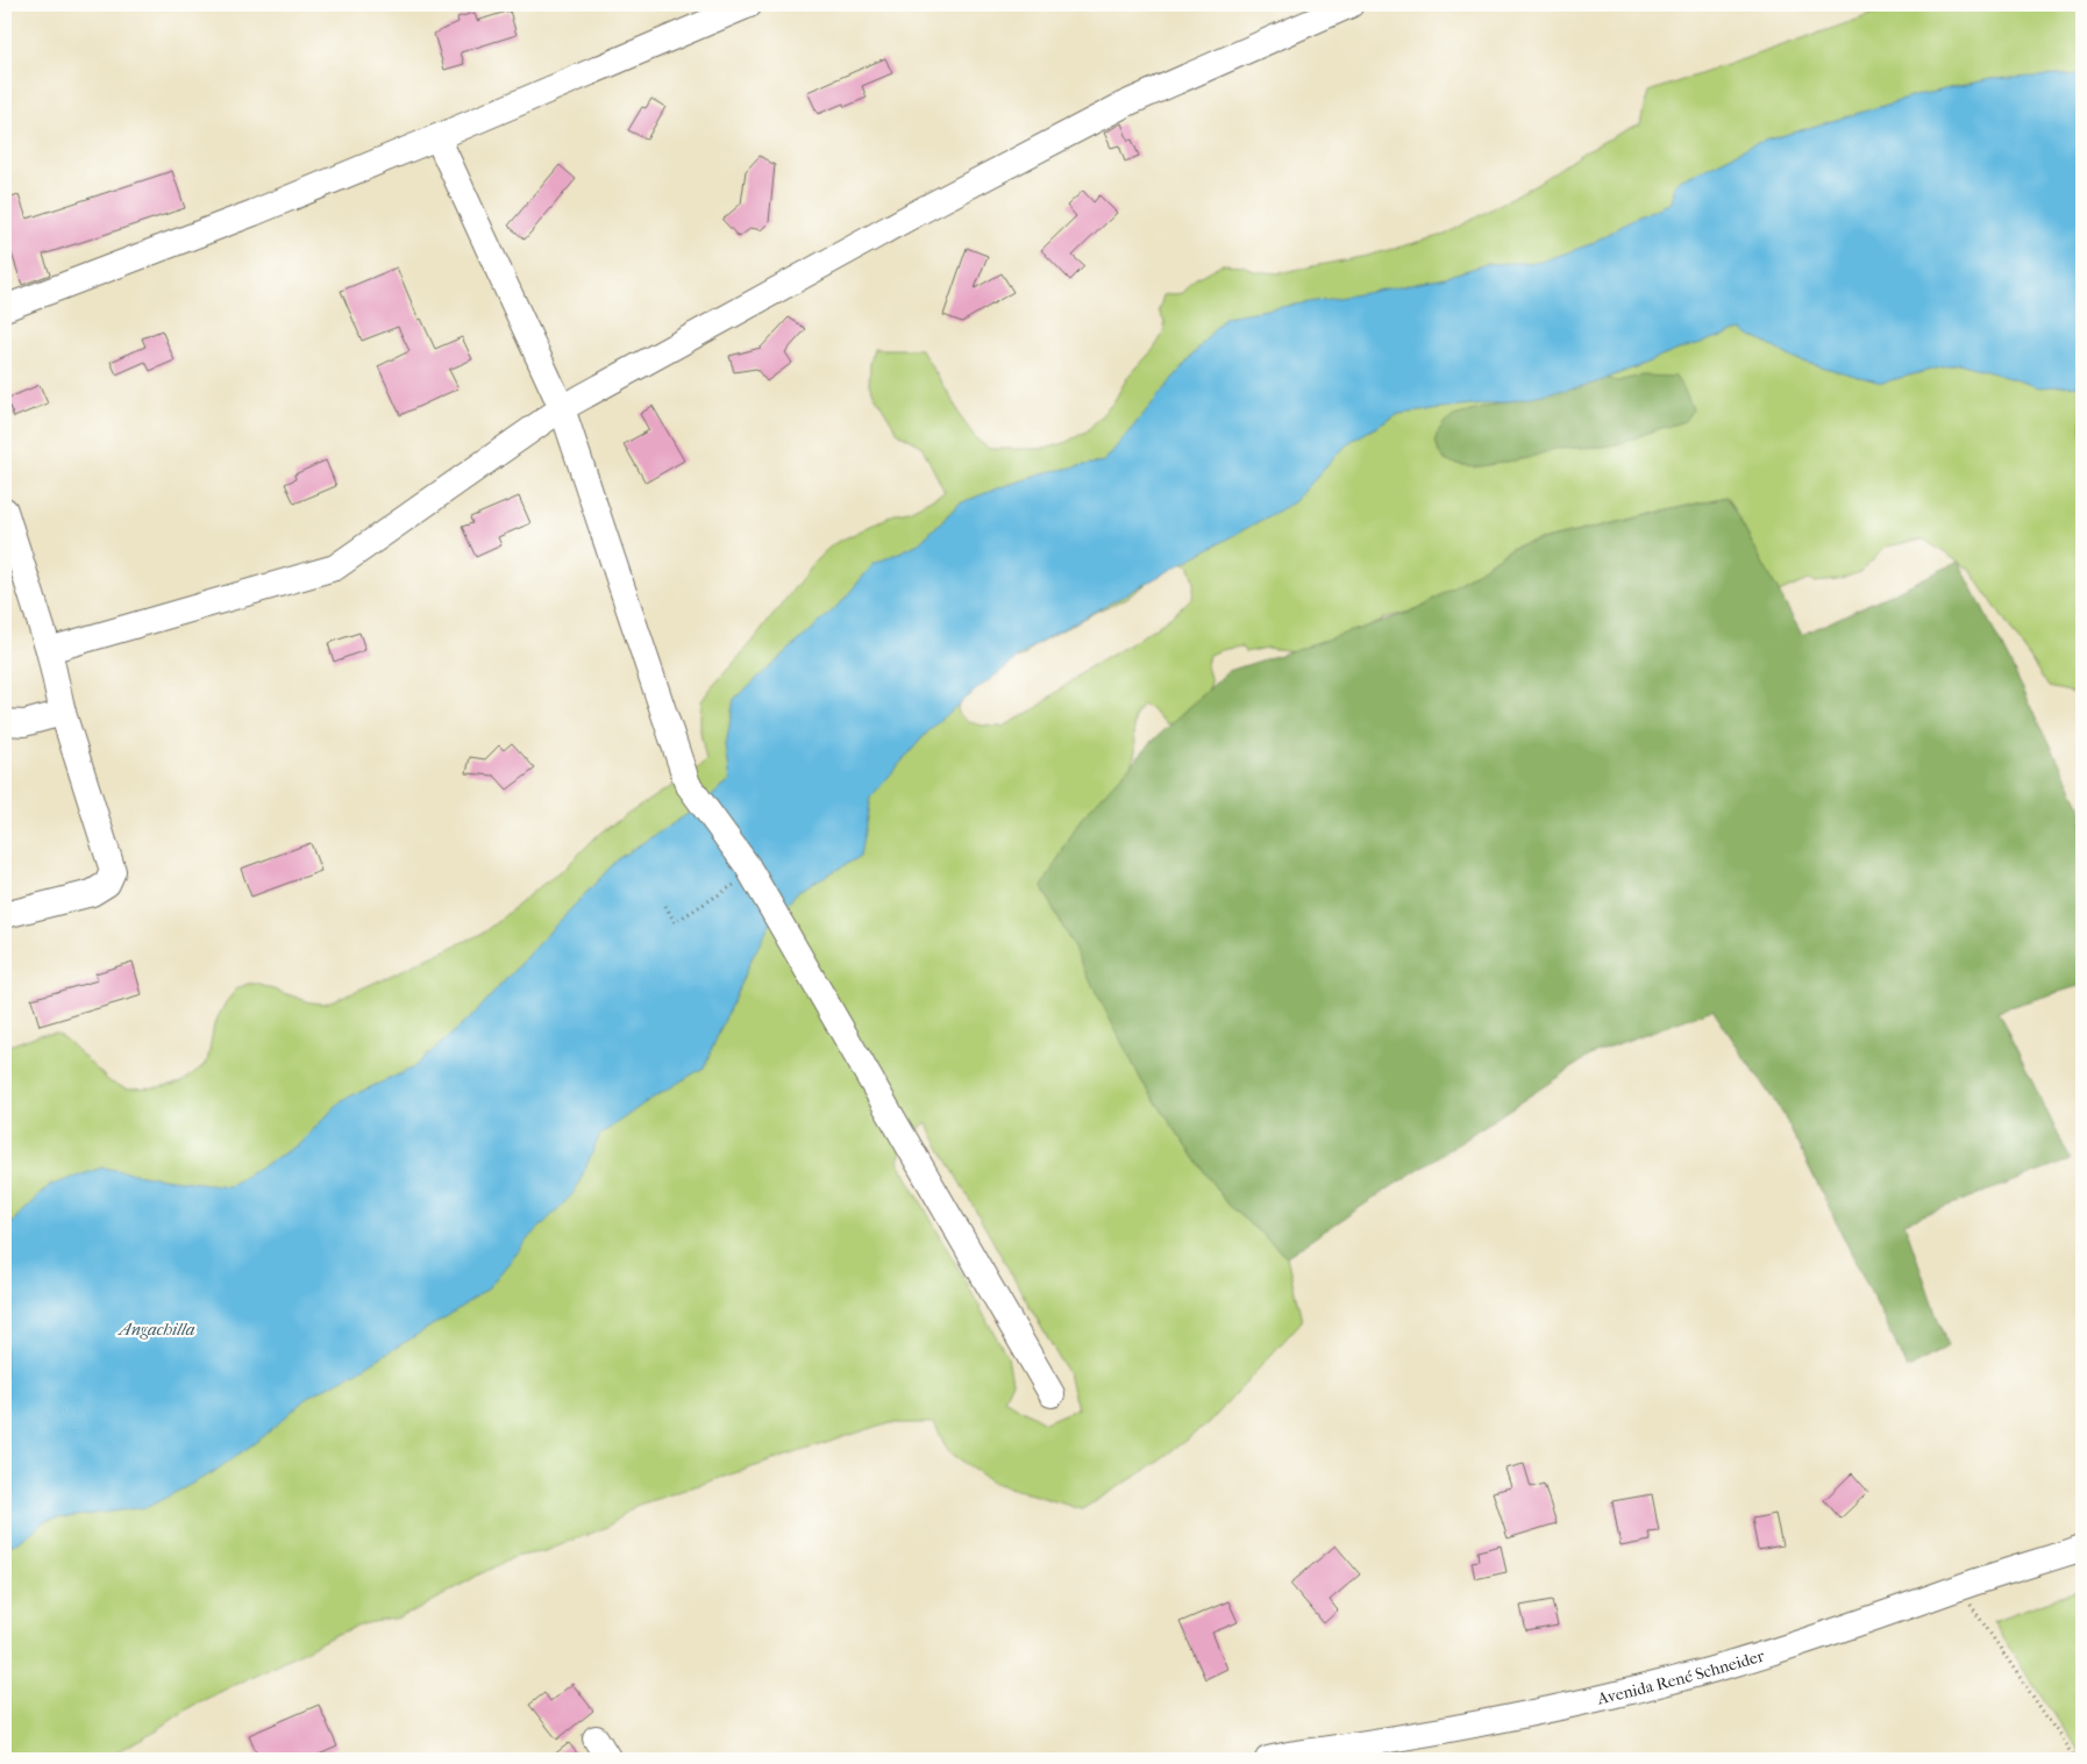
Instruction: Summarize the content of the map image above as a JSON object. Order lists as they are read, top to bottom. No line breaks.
{"streets":{"street":["Avenida René Schneider"]},"water":["Angachilla"]}
